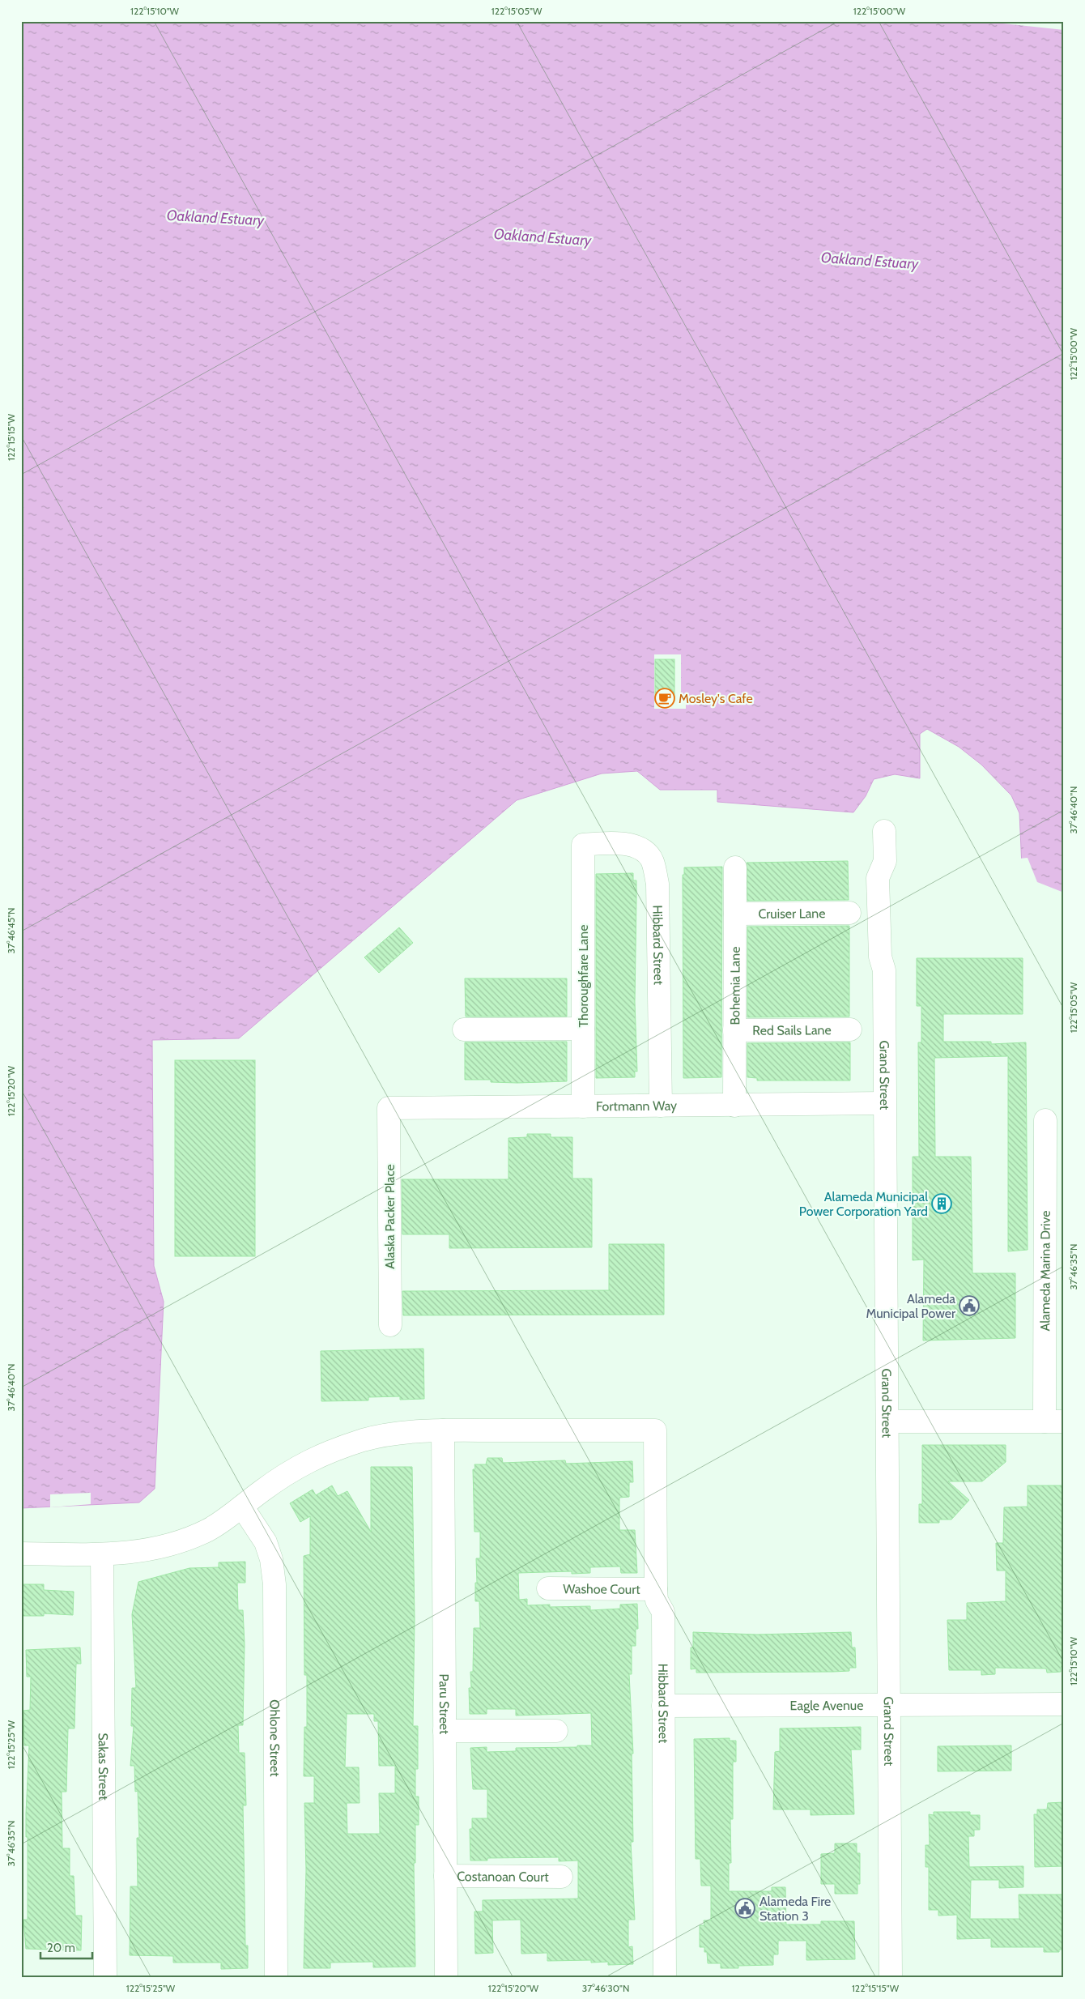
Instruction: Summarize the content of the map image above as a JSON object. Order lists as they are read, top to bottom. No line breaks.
{"streets":{"street":["Cruiser Lane","Hibbard Street","Thoroughfare Lane","Bohemia Lane","Red Sails Lane","Grand Street","Fortmann Way","Alaska Packer Place","Alameda Marina Drive","Washoe Court","Paru Street","Eagle Avenue","Ohlone Street","Sakas Street","Costanoan Court"]},"crossings":[["Cruiser Lane","Bohemia Lane"],["Hibbard Street","Thoroughfare Lane"],["Hibbard Street","Fortmann Way"],["Hibbard Street","Washoe Court"],["Hibbard Street","Paru Street"],["Hibbard Street","Eagle Avenue"],["Thoroughfare Lane","Fortmann Way"],["Bohemia Lane","Red Sails Lane"],["Bohemia Lane","Fortmann Way"],["Grand Street","Fortmann Way"],["Grand Street","Eagle Avenue"],["Fortmann Way","Alaska Packer Place"],["Paru Street","Costanoan Court"]],"water":["Oakland Estuary"],"places":{"cafe":["Mosley's Cafe"],"building":["Alameda Municipal Power Corporation Yard"],"public building":["Alameda Municipal Power","Alameda Fire Station 3"]},"scale_bar":"20 m","coordinates":["122°15'10\"W","122°15'05\"W","122°15'00\"W","122°15'15\"W","37°46'40\"N","37°46'45\"N","122°15'20\"W","37°46'35\"N","122°15'25\"W","37°46'30\"N"]}
